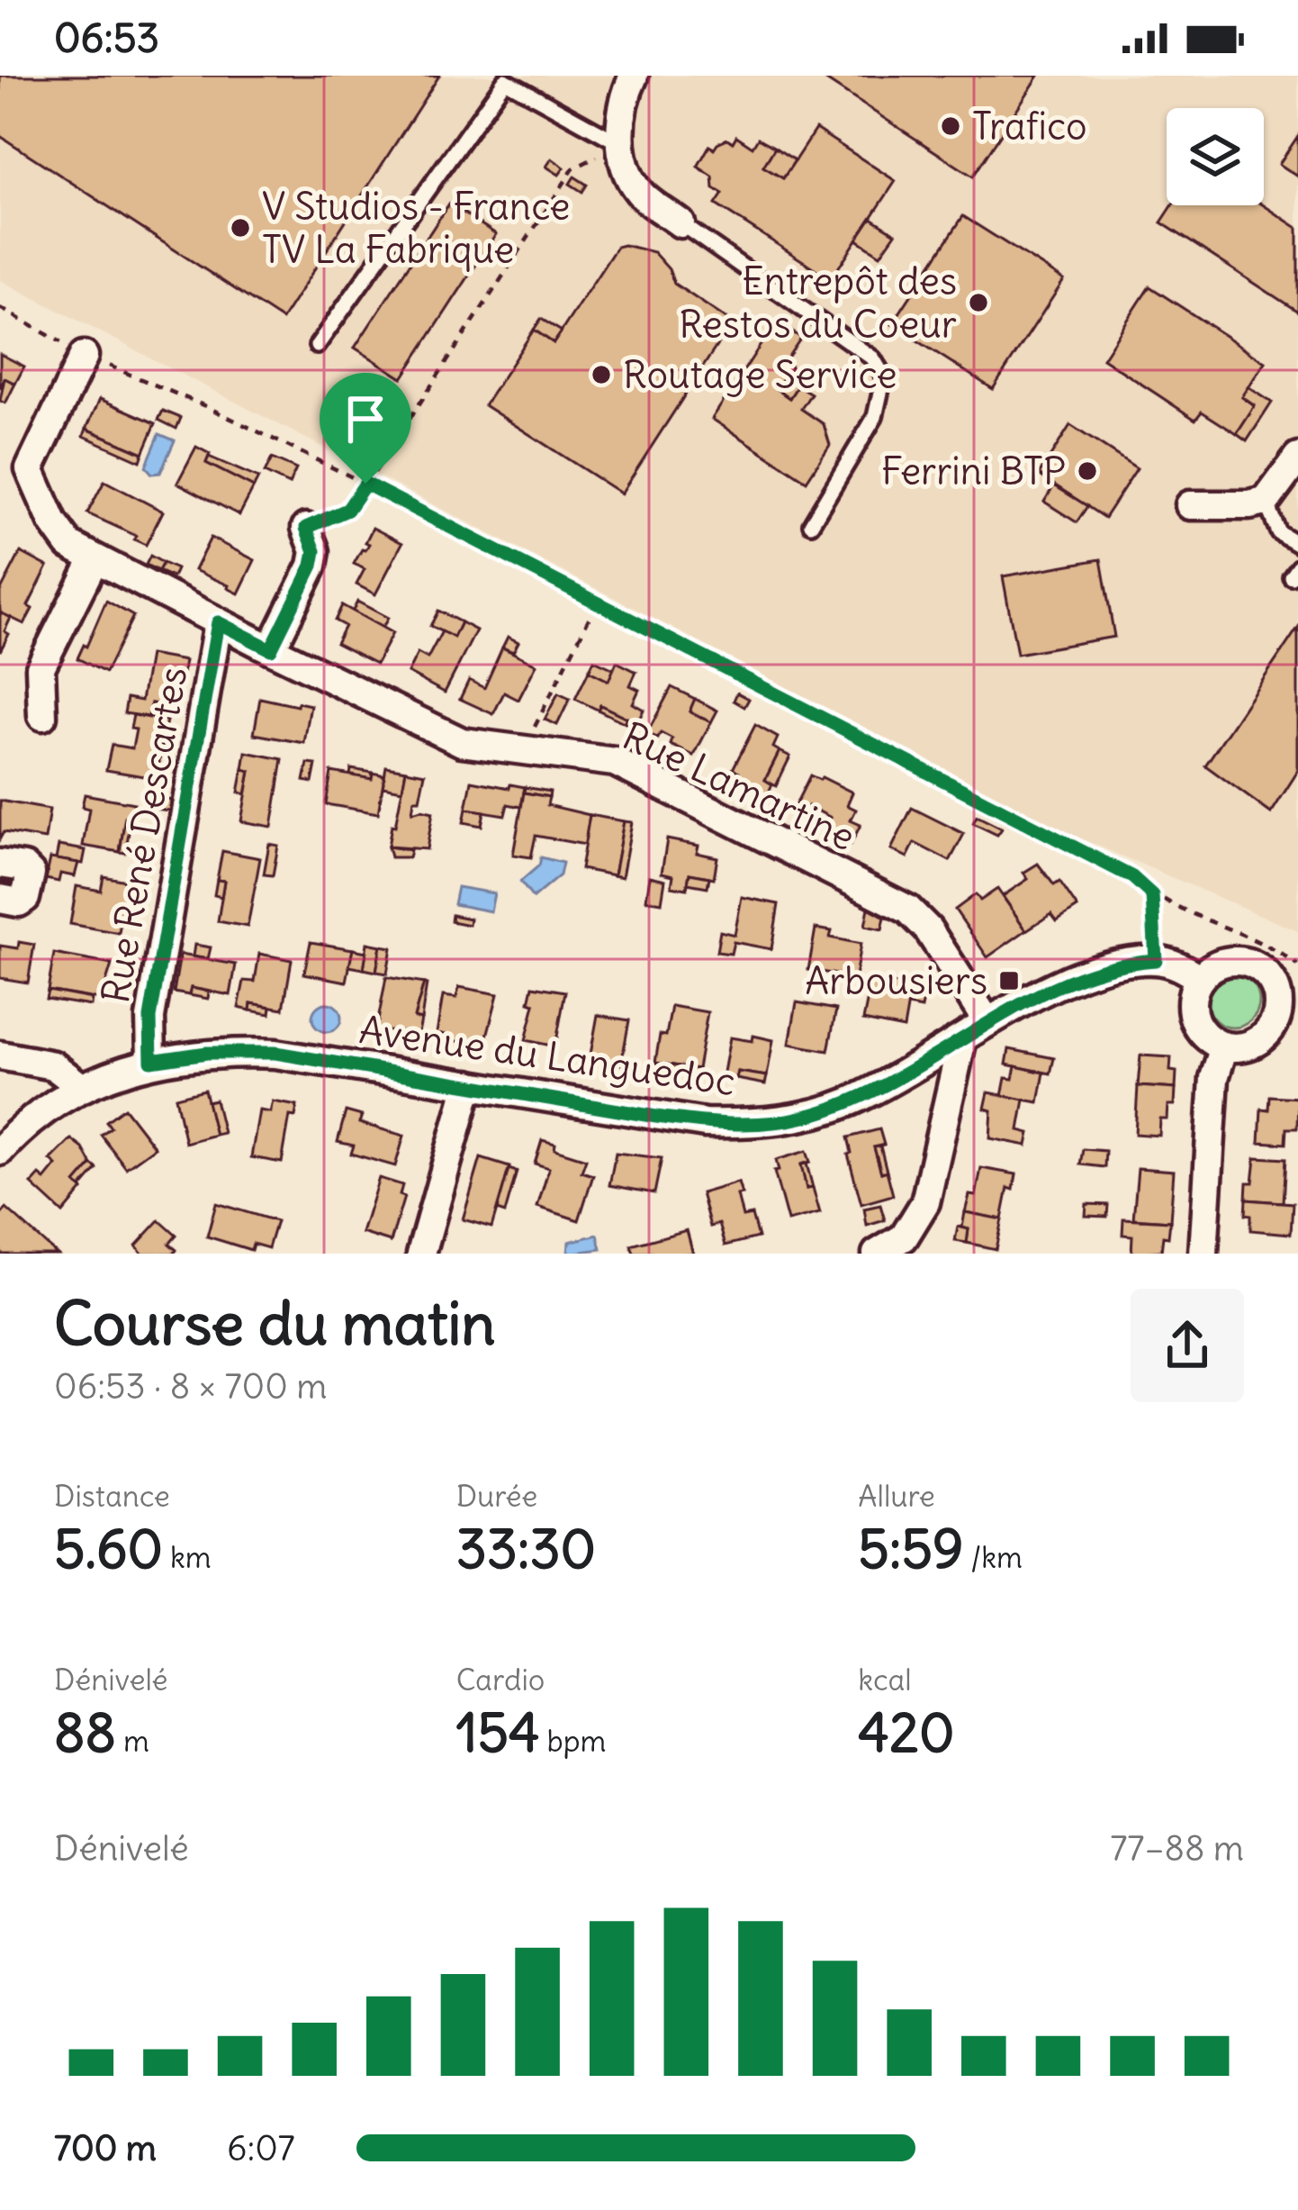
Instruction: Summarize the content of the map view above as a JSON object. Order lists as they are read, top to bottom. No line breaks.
{"streets":{"street":["Rue Lamartine","Rue René Descartes","Avenue du Languedoc"]},"crossings":[["Rue Lamartine","Rue René Descartes"],["Rue Lamartine","Avenue du Languedoc"],["Rue René Descartes","Avenue du Languedoc"]],"places":{"other":["Trafico","V Studios - France TV La Fabrique","Entrepôt des Restos du Coeur","Routage Service","Ferrini BTP"],"transit":["Arbousiers"]},"page":{"status":"06:53","heading":["Course du matin","06:53 · 8 × 700 m"],"stats":[["Distance","5.60 km"],["Durée","33:30"],["Allure","5:59 /km"],["Dénivelé","88 m"],["Cardio","154 bpm"],["kcal","420"]],"chart":["Dénivelé","77–88 m"],"list":[{"name":"700 m","note":"6:07"}]}}
